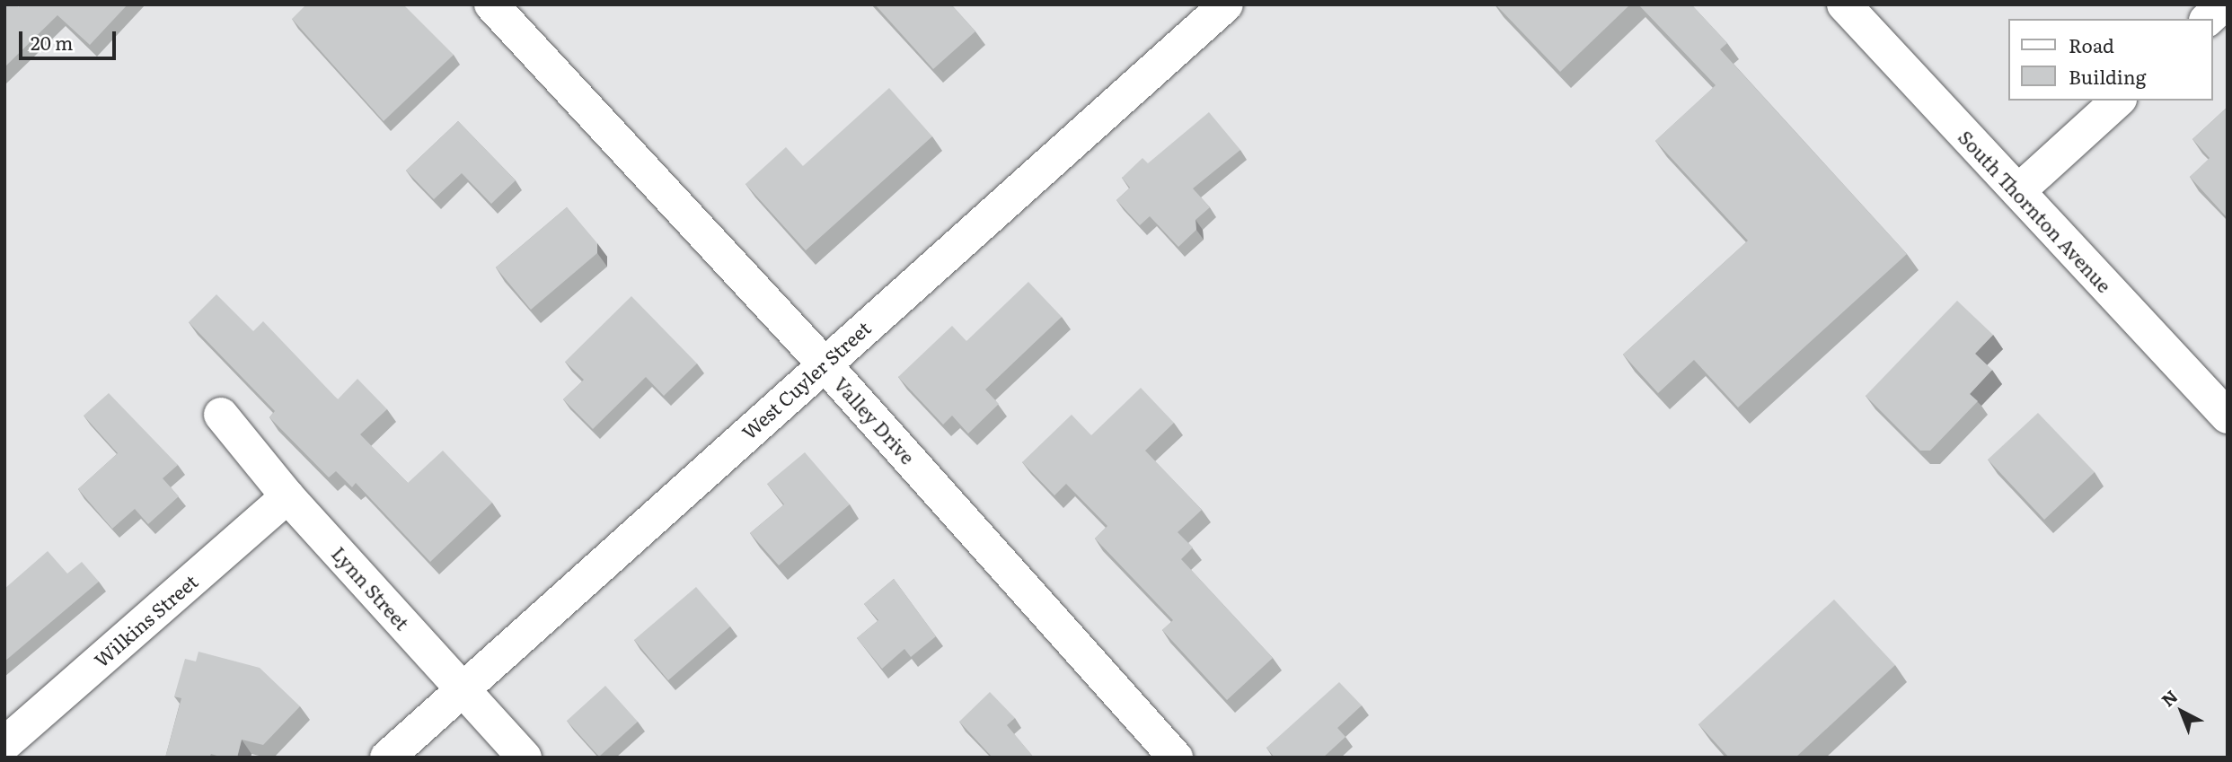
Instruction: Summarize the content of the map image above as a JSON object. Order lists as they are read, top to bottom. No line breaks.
{"streets":{"street":["South Thornton Avenue","West Cuyler Street","Valley Drive","Lynn Street","Wilkins Street"]},"crossings":[["West Cuyler Street","Valley Drive"],["West Cuyler Street","Lynn Street"],["Lynn Street","Wilkins Street"]],"legend":["Road","Building"],"scale_bar":"20 m","north":"top left"}
